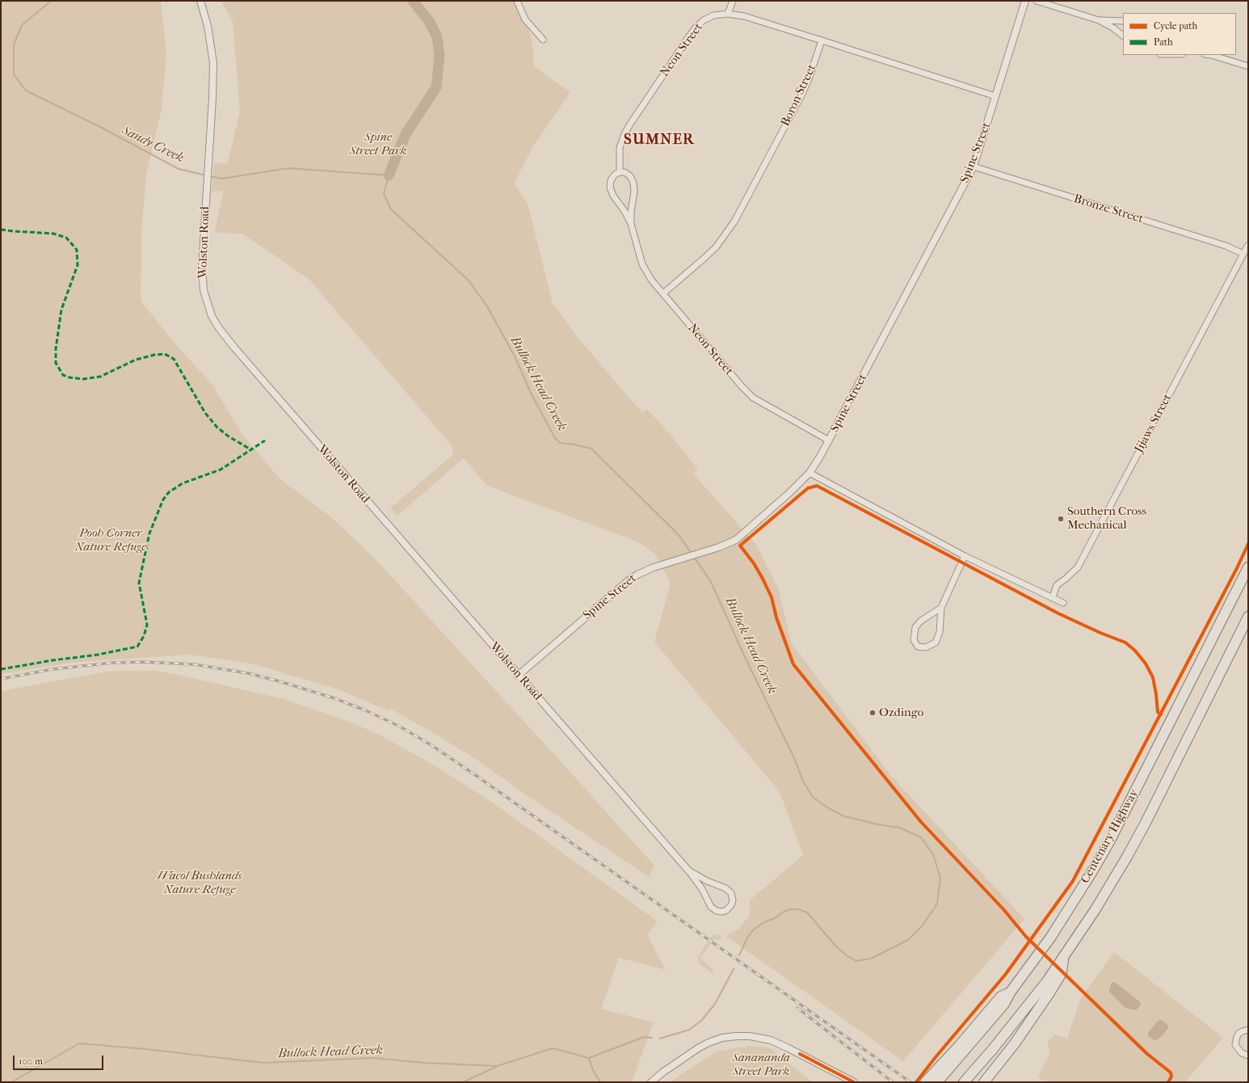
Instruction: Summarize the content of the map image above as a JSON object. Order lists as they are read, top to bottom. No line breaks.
{"streets":{"highway":["Centenary Highway"],"street":["Neon Street","Boron Street","Spine Street","Bronze Street","Wolston Road","Jijaws Street"]},"crossings":[["Neon Street","Boron Street"],["Neon Street","Spine Street"],["Spine Street","Bronze Street"],["Spine Street","Wolston Road"],["Bronze Street","Jijaws Street"]],"districts":["SUMNER"],"water":["Sandy Creek","Bullock Head Creek"],"parks":["Spine Street Park","Pooh Corner Nature Refuge","Wacol Bushlands Nature Refuge","Sanananda Street Park"],"places":["Southern Cross Mechanical","Ozdingo"],"legend":["Cycle path","Path"],"scale_bar":"100 m"}
